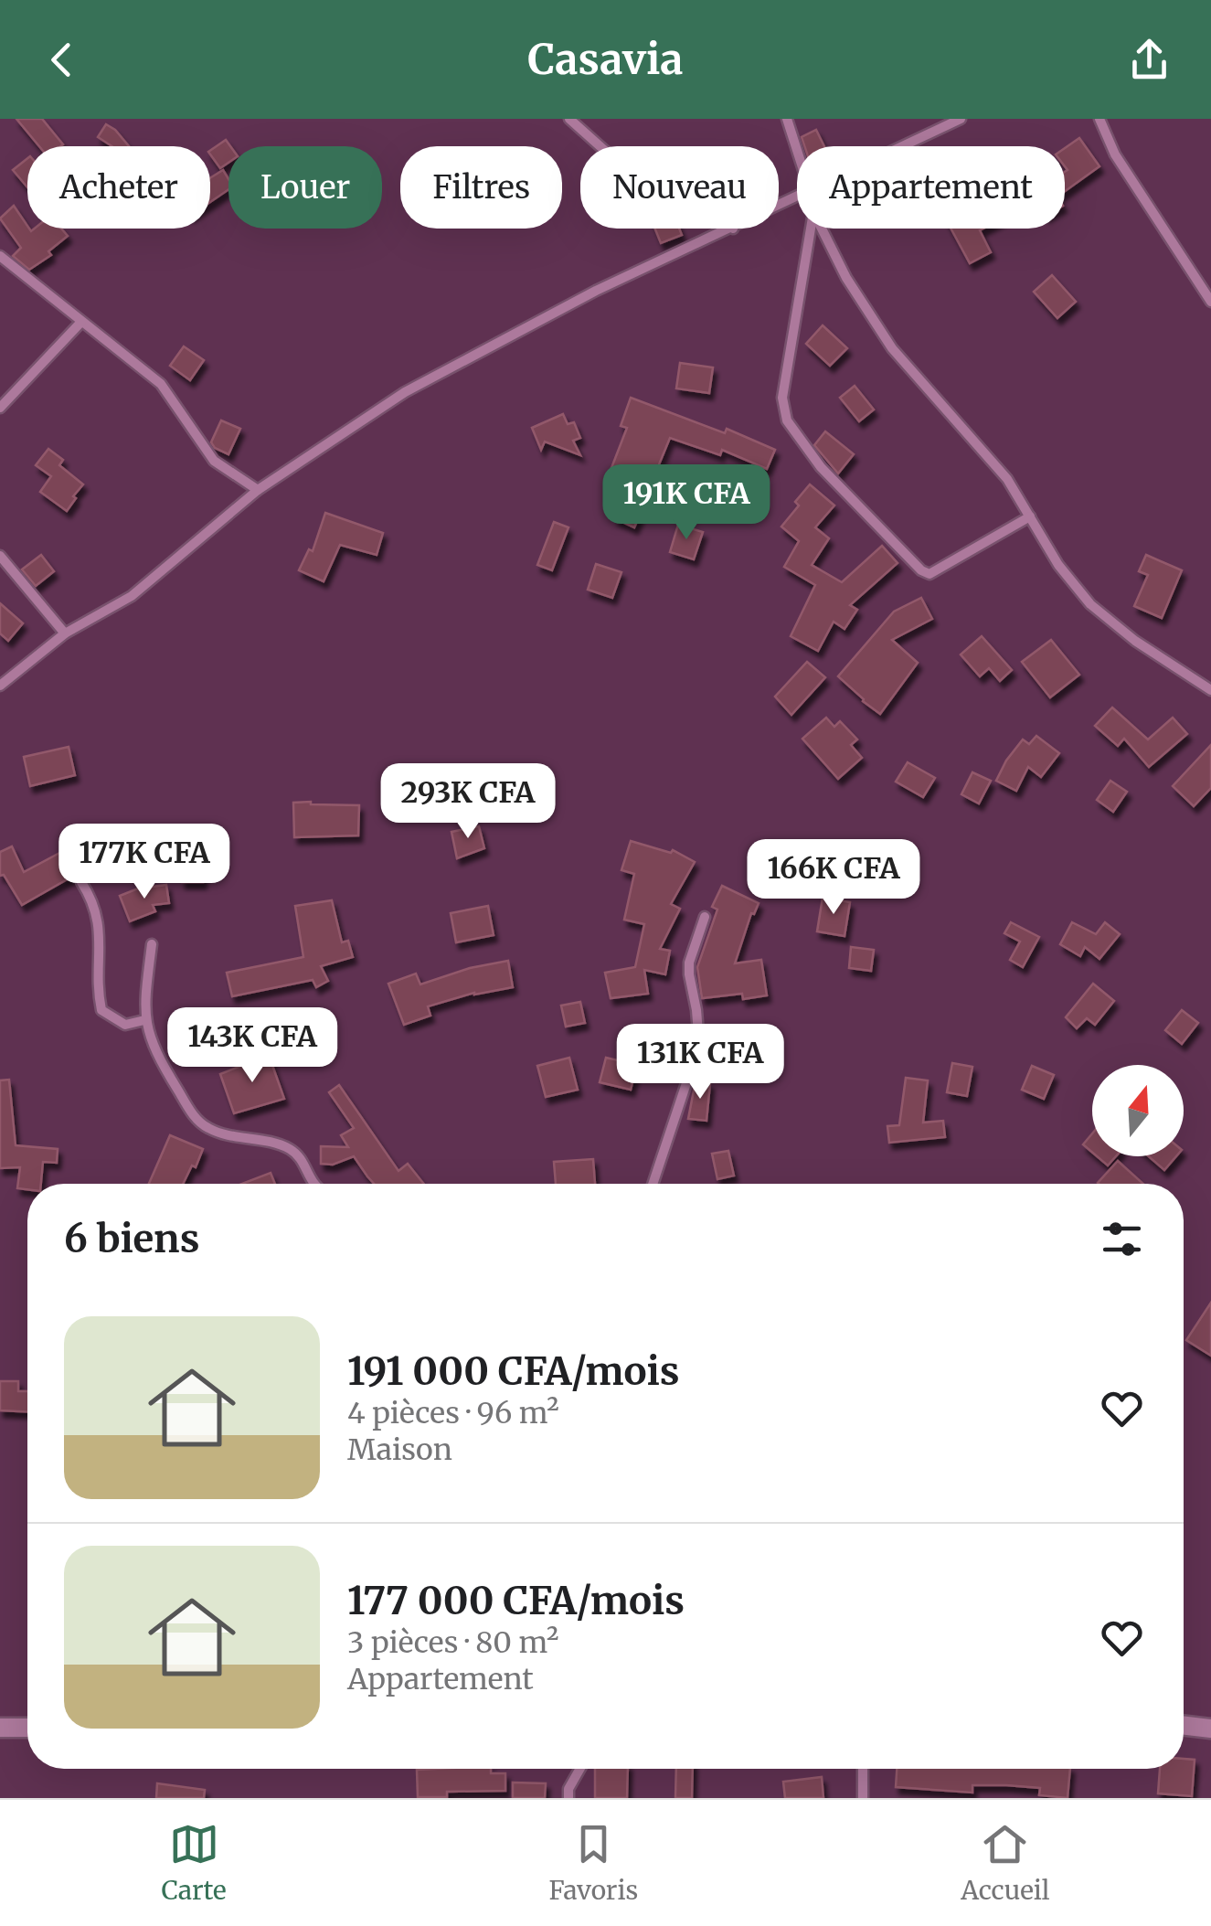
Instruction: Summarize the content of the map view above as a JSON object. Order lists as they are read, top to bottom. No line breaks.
{"north":"top","page":{"header":"Casavia","chip":["Acheter","Louer","Filtres","Nouveau","Appartement"],"price":["191K CFA","293K CFA","177K CFA","166K CFA","143K CFA","131K CFA"],"heading":"6 biens","list":[{"name":"191 000 CFA/mois","note":"4 pièces · 96 m² · Maison"},{"name":"177 000 CFA/mois","note":"3 pièces · 80 m² · Appartement"}],"tabs":["Carte","Favoris","Accueil"]}}
